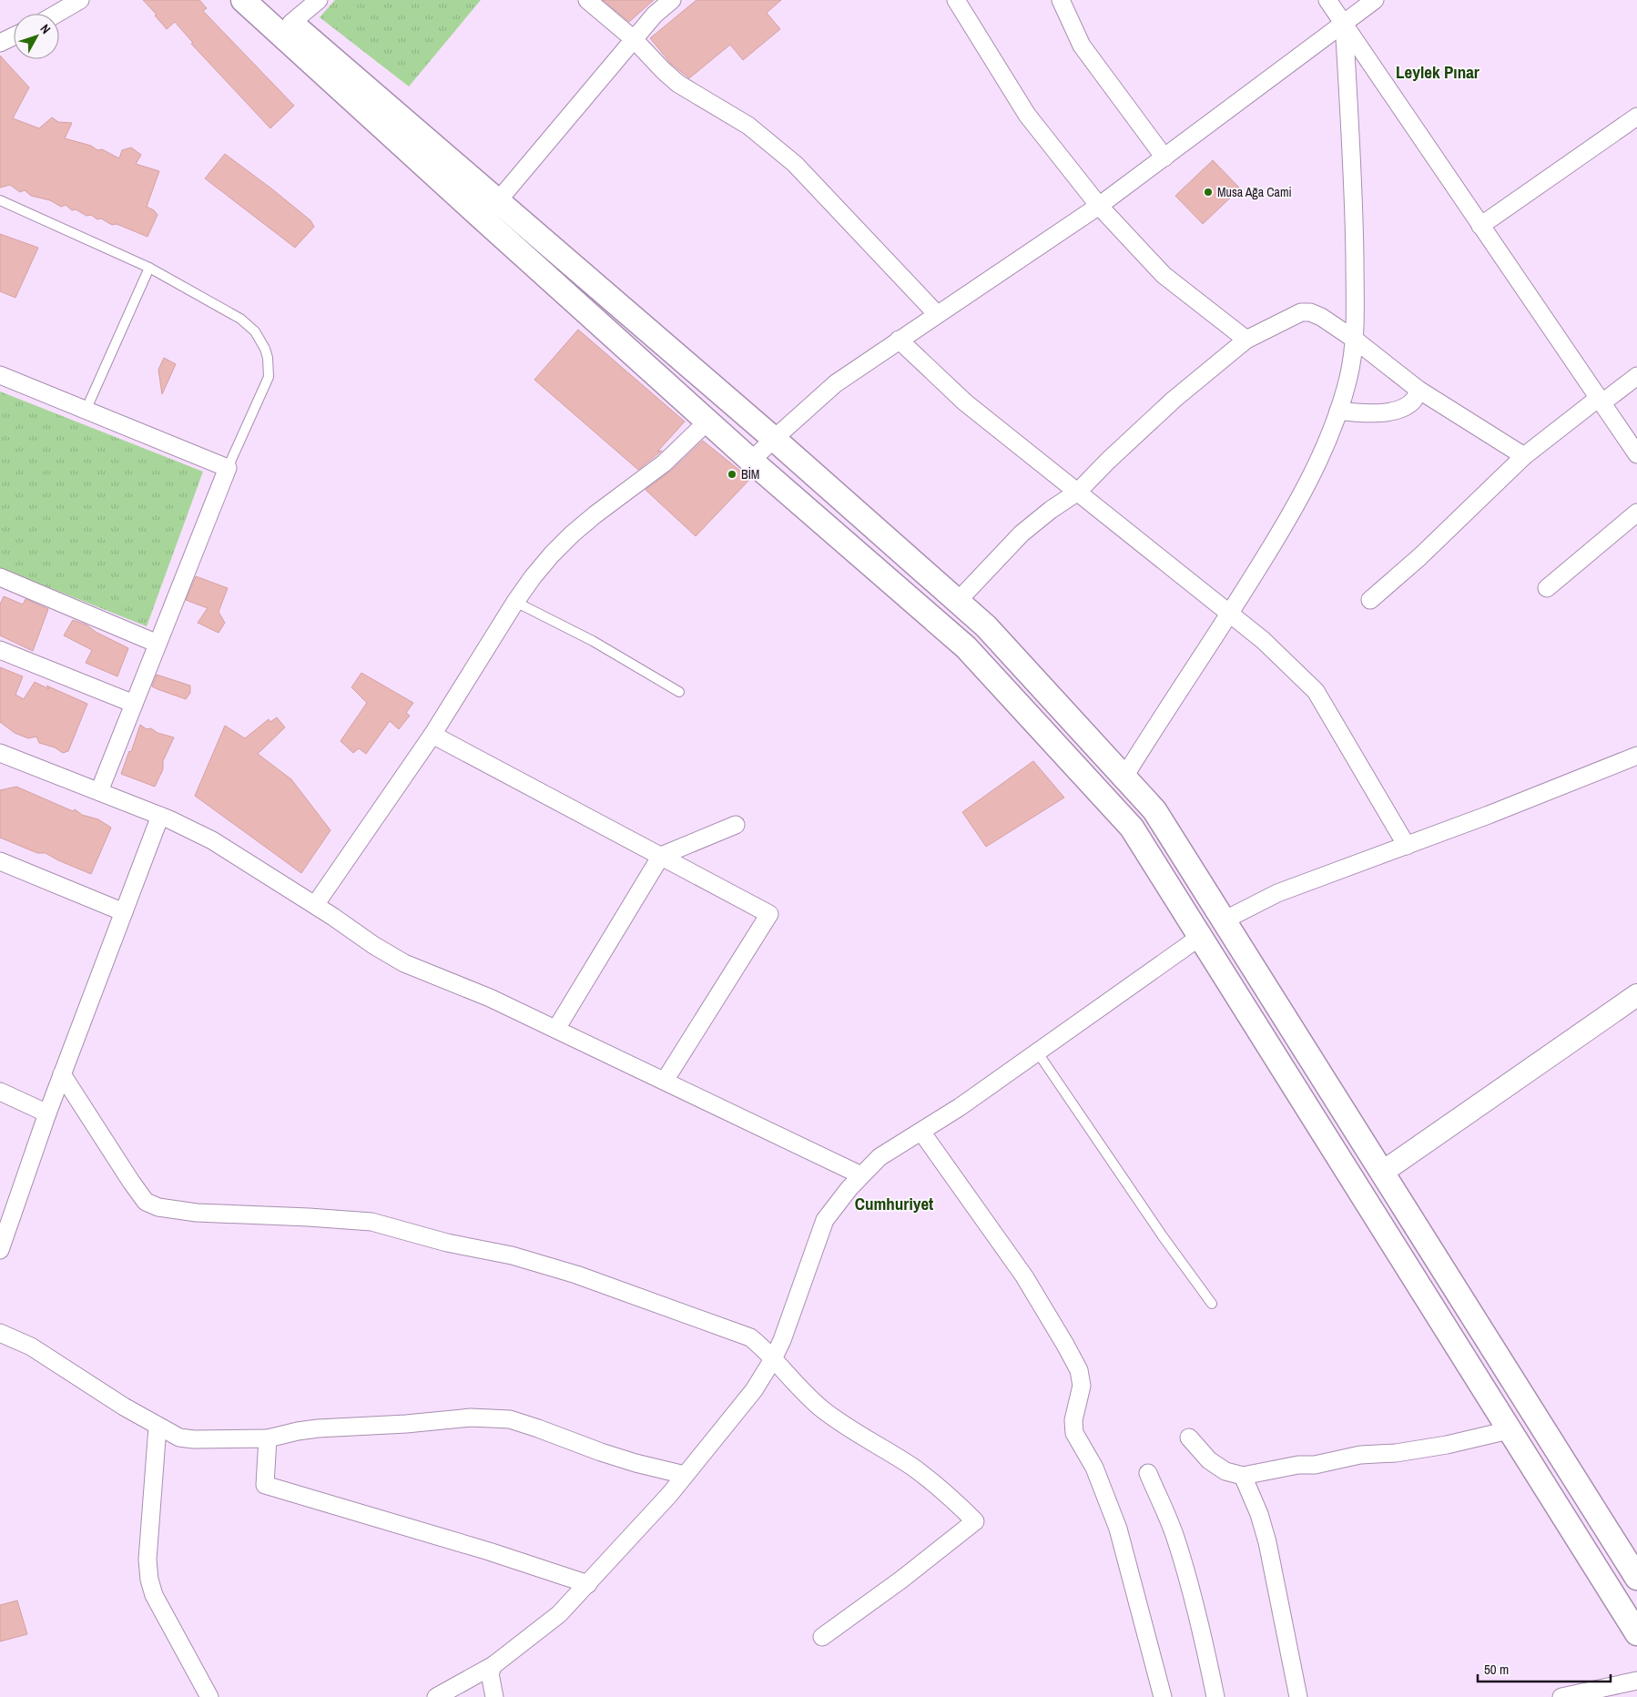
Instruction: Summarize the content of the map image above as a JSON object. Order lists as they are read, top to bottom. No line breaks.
{"districts":["Leylek Pınar","Cumhuriyet"],"places":["Musa Ağa Cami","BİM"],"scale_bar":"50 m","north":"top right"}
